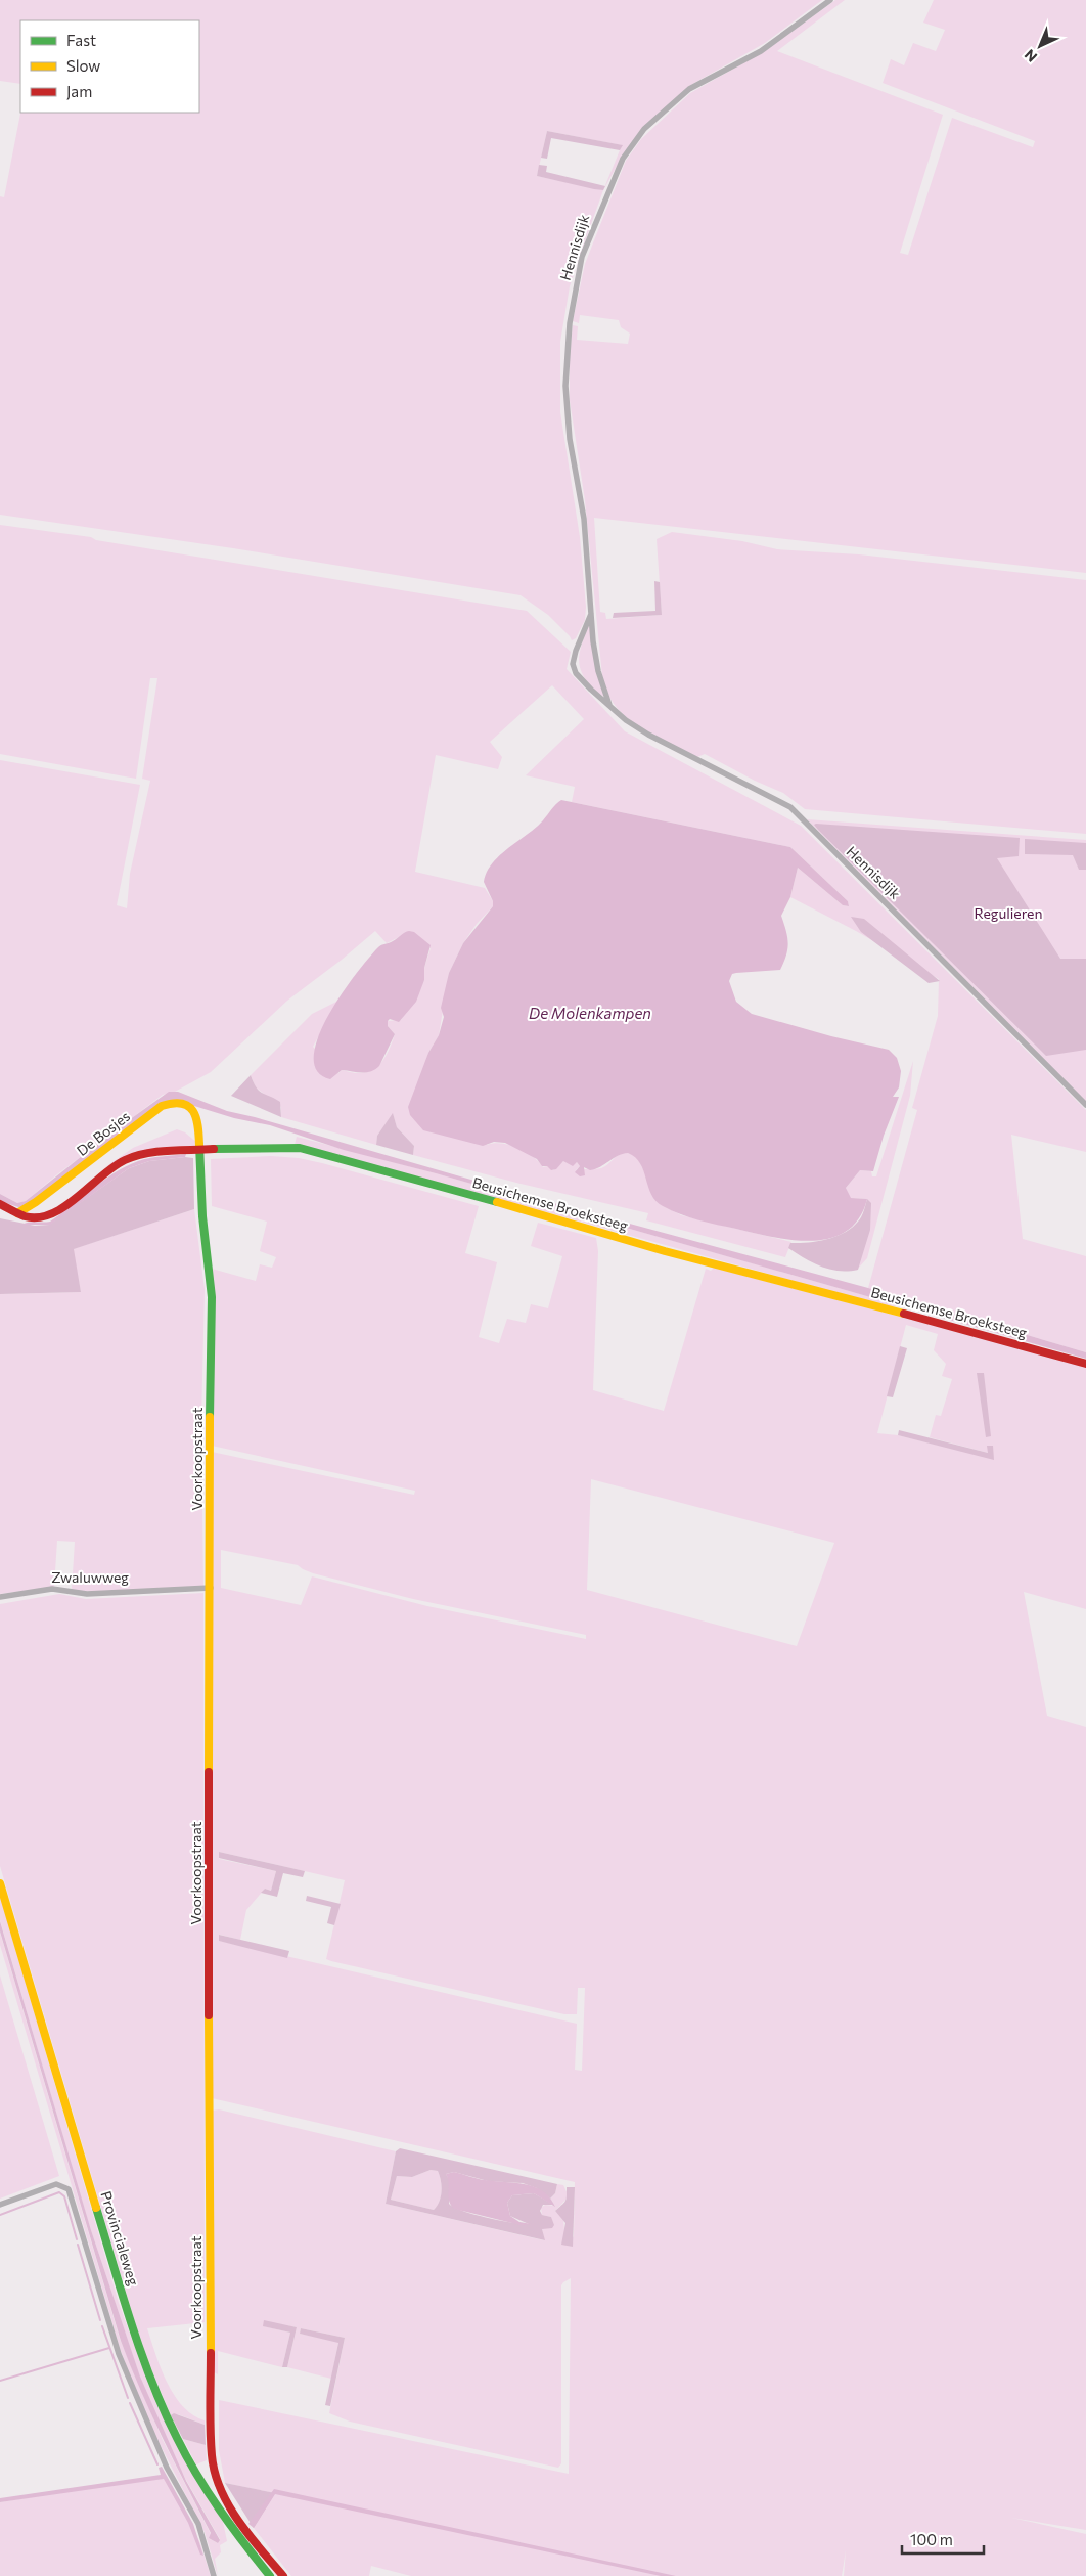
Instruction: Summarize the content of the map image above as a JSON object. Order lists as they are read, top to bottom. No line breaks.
{"streets":{"main road":["De Bosjes","Beusichemse Broeksteeg","Voorkoopstraat","Provincialeweg"],"street":["Hennisdijk","Zwaluwweg"]},"crossings":[["De Bosjes","Beusichemse Broeksteeg"],["De Bosjes","Voorkoopstraat"],["Beusichemse Broeksteeg","Voorkoopstraat"],["Voorkoopstraat","Zwaluwweg"]],"water":["De Molenkampen"],"parks":["Regulieren"],"legend":["Fast","Slow","Jam"],"scale_bar":"100 m","north":"bottom left"}
